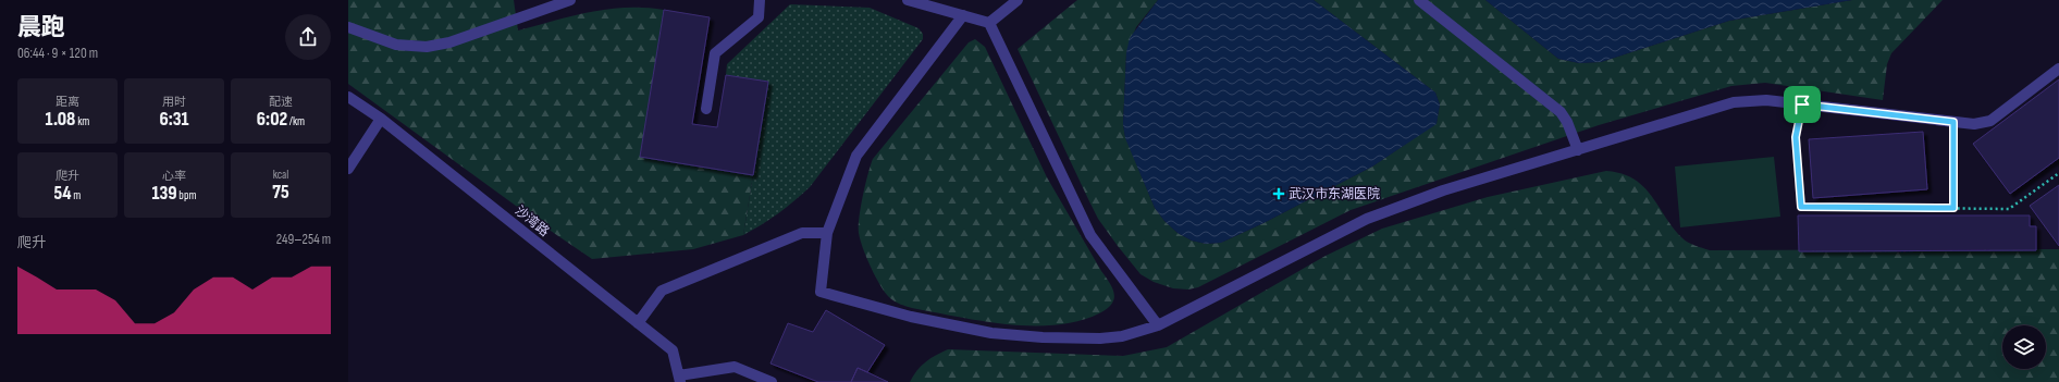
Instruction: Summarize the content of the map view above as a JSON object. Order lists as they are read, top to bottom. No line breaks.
{"streets":{"street":["沙湾路"]},"places":{"health":["武汉市东湖医院"]},"page":{"heading":["晨跑","06:44 · 9 × 120 m"],"stats":[["距离","1.08 km"],["用时","6:31"],["配速","6:02 /km"],["爬升","54 m"],["心率","139 bpm"],["kcal","75"]],"chart":["爬升","249–254 m"]}}
